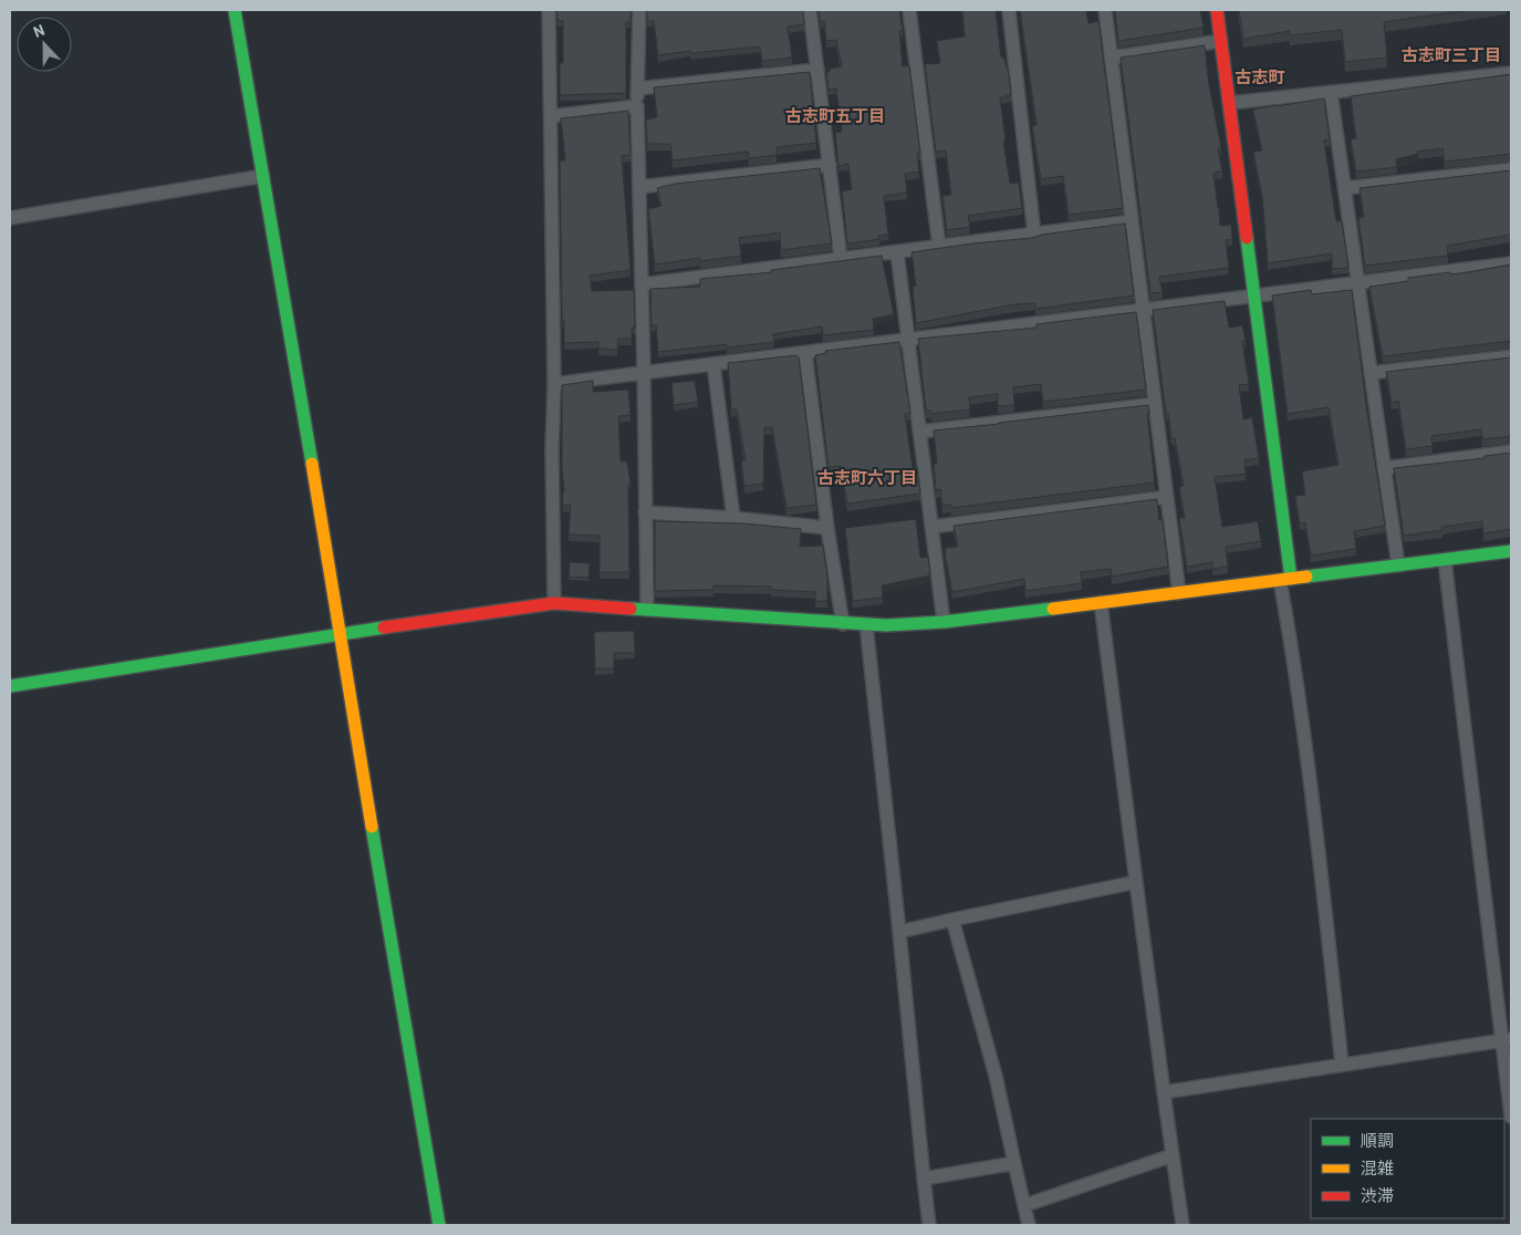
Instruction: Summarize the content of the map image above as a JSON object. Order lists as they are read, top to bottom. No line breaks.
{"districts":["古志町三丁目","古志町","古志町五丁目","古志町六丁目"],"legend":["順調","混雑","渋滞"],"north":"top"}
